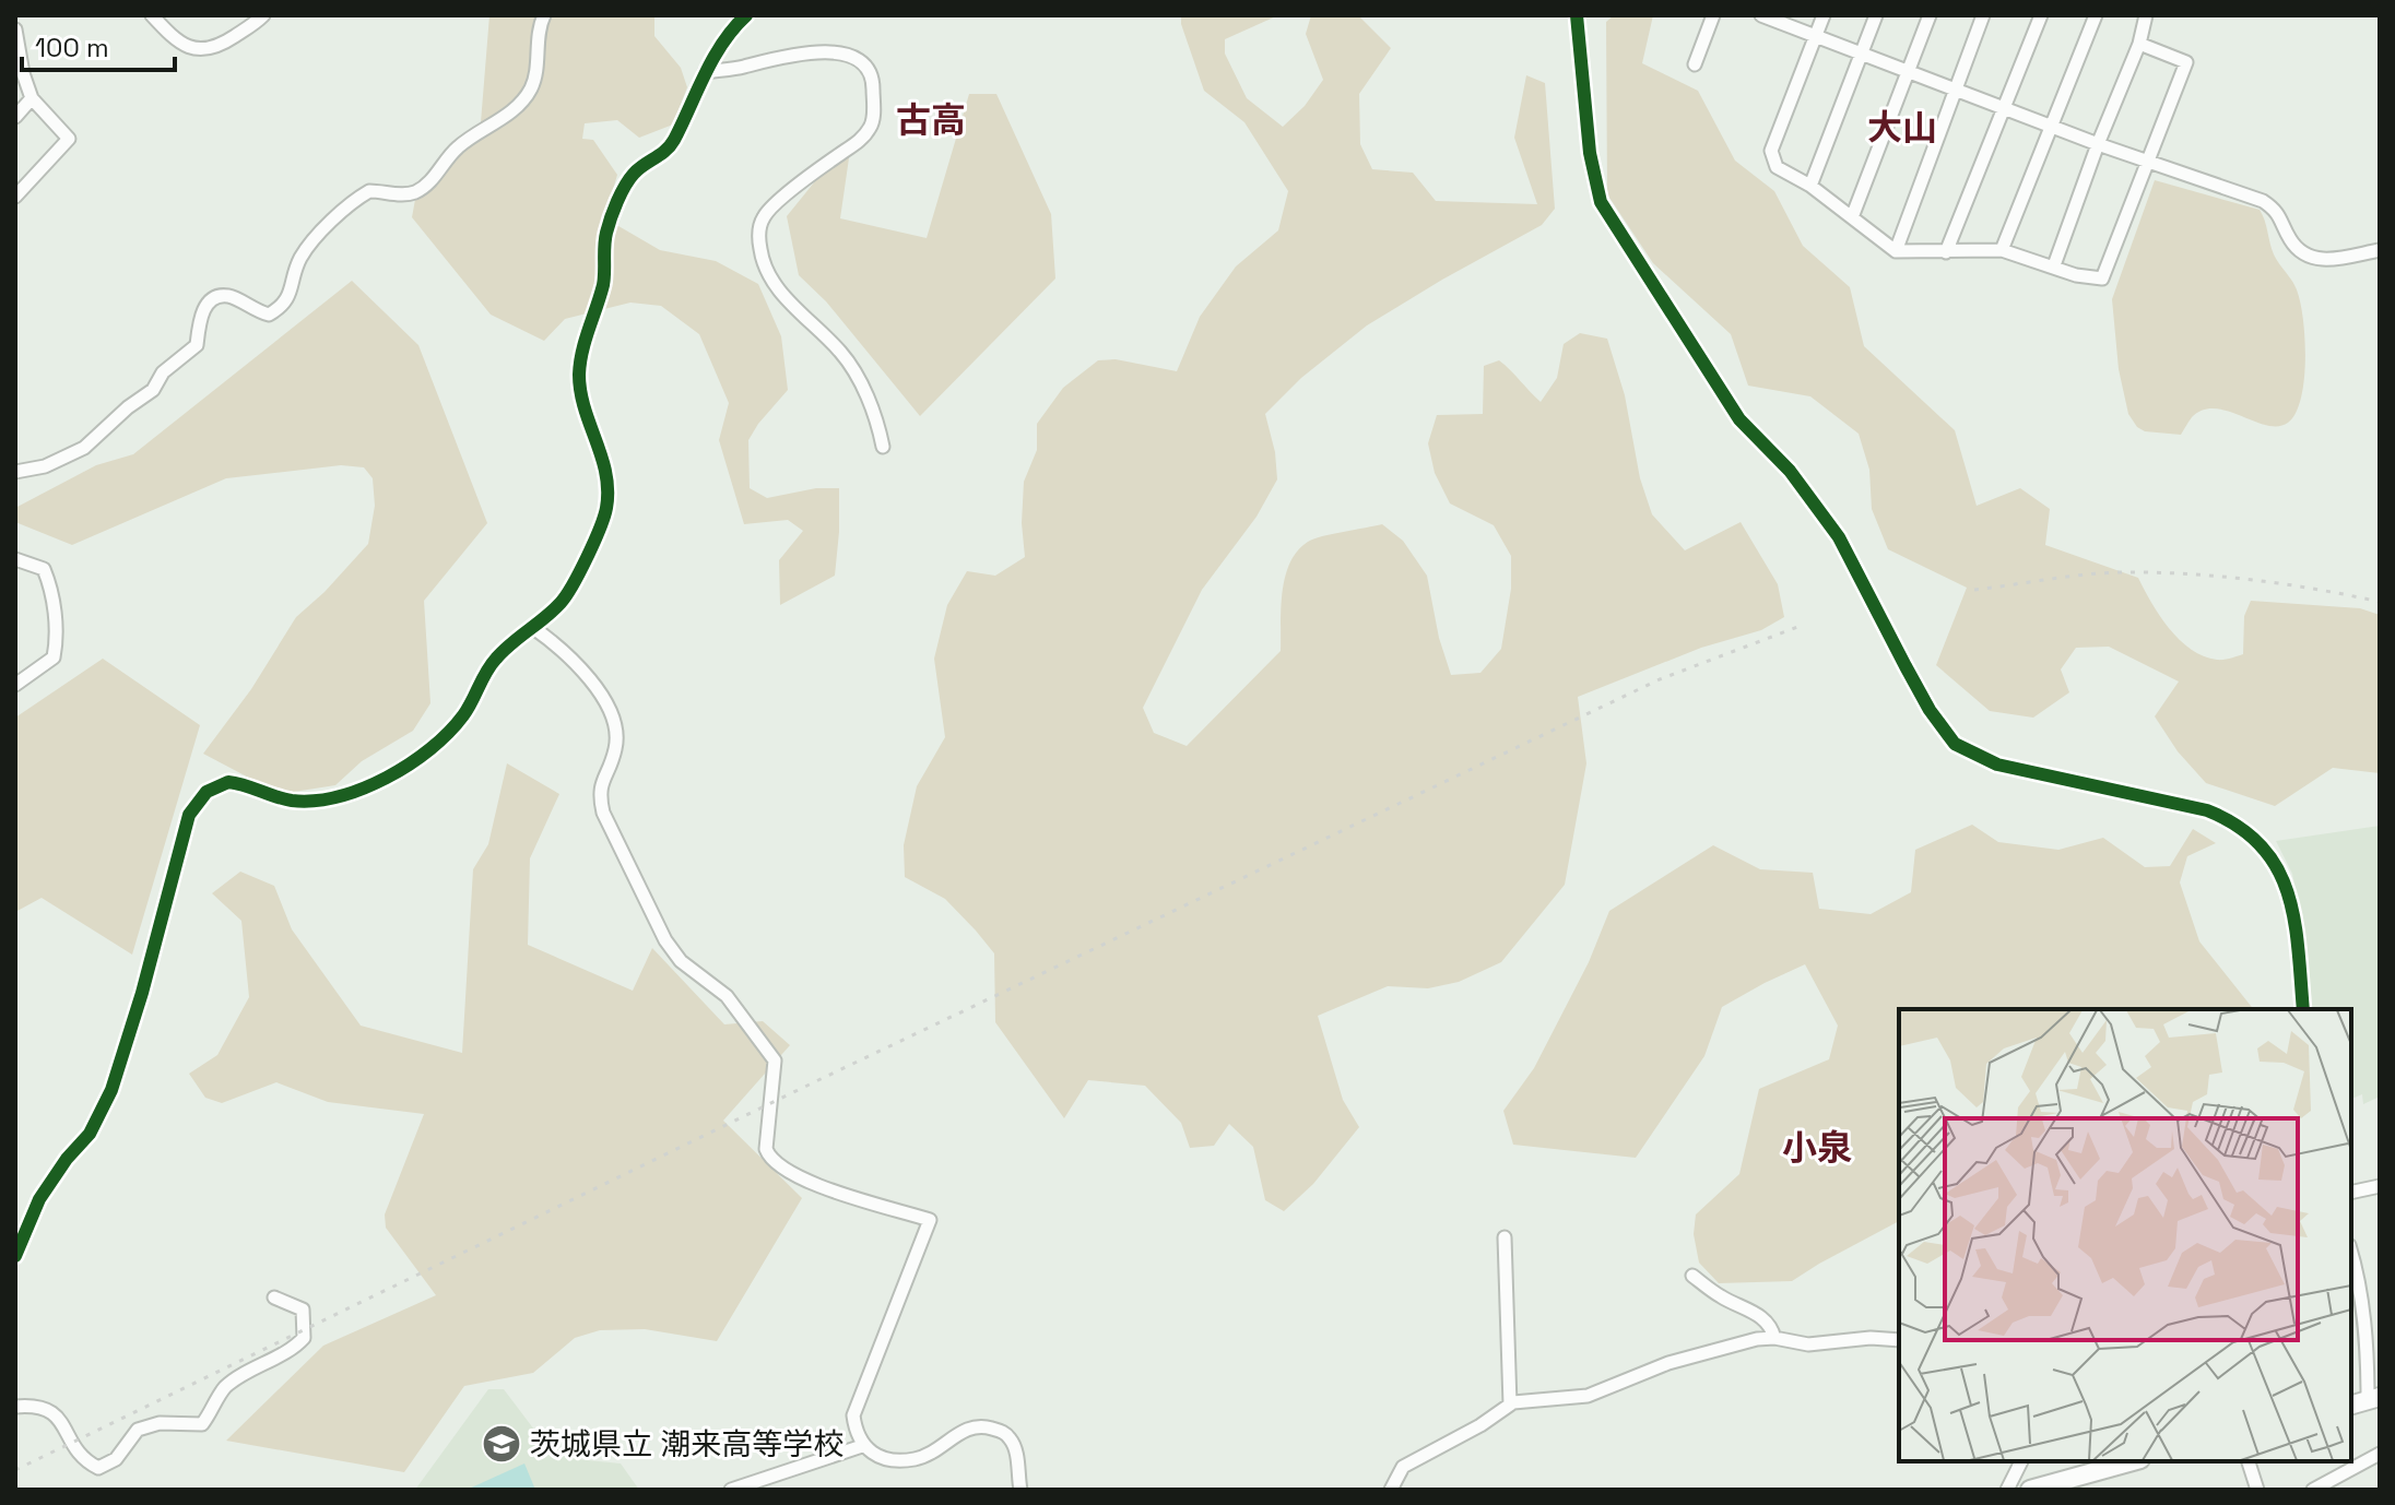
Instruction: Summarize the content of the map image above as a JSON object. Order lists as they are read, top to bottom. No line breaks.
{"districts":["古高","大山","小泉"],"places":{"school or university":["茨城県立 潮来高等学校"]},"scale_bar":"100 m"}
